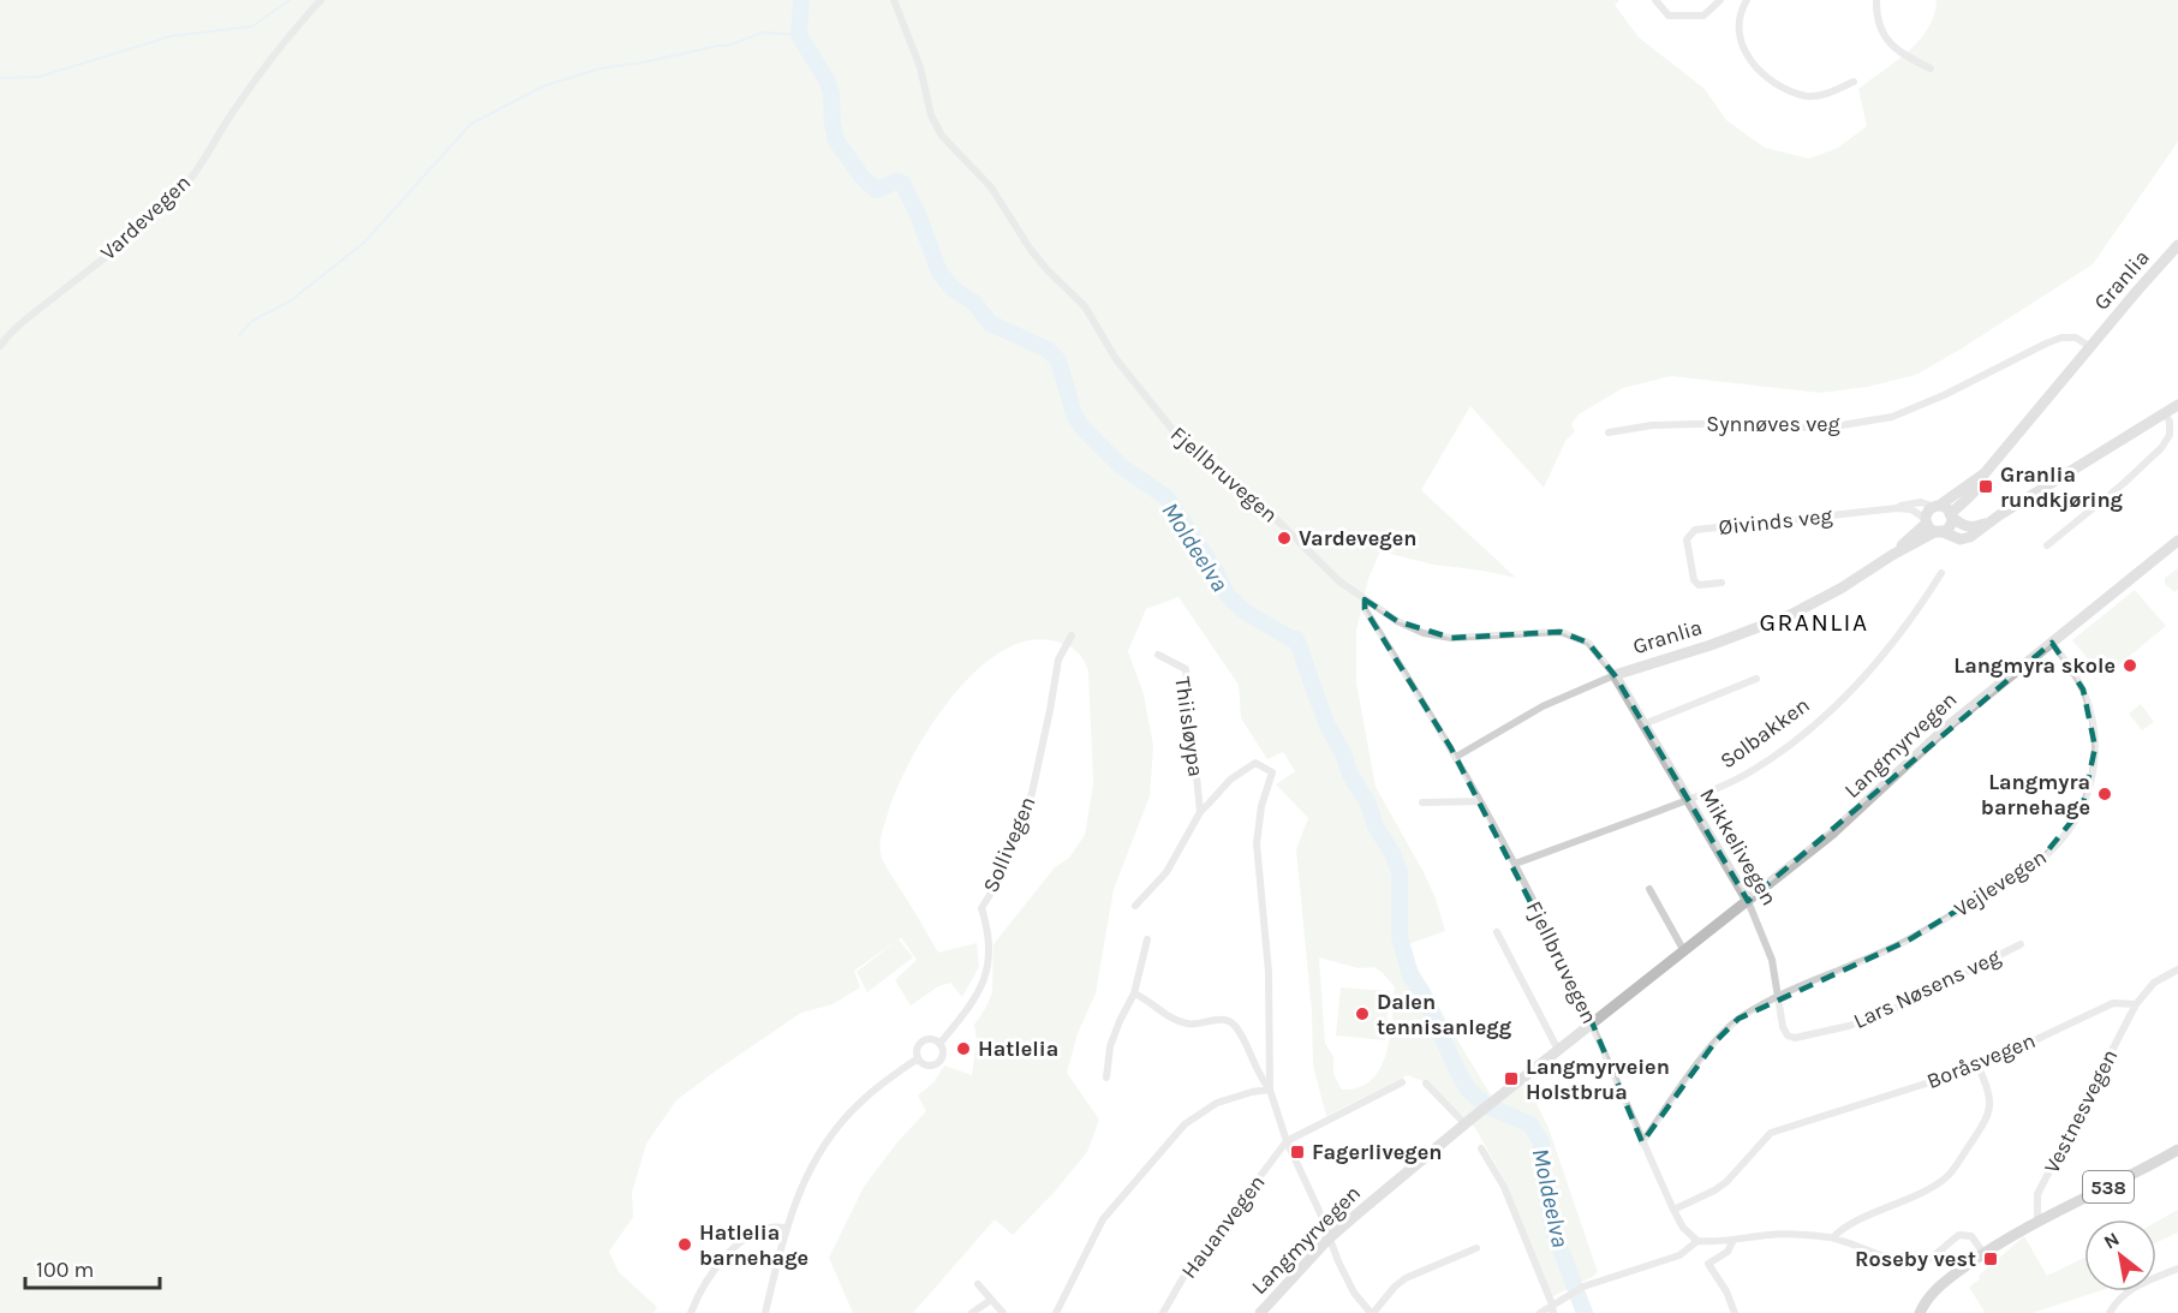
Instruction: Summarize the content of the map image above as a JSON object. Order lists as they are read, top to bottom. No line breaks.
{"streets":{"main road":["538"],"street":["Vardevegen","Granlia","Synnøves veg","Fjellbruvegen","Øivinds veg","Thiisløypa","Solbakken","Langmyrvegen","Sollivegen","Mikkelivegen","Vejlevegen","Lars Nøsens veg","Boråsvegen","Vestnesvegen","Hauanvegen"]},"crossings":[["Granlia","Synnøves veg"],["Granlia","Fjellbruvegen"],["Granlia","Øivinds veg"],["Granlia","Mikkelivegen"],["Fjellbruvegen","Solbakken"],["Fjellbruvegen","Langmyrvegen"],["Fjellbruvegen","Mikkelivegen"],["Fjellbruvegen","Vejlevegen"],["Fjellbruvegen","Boråsvegen"],["Solbakken","Mikkelivegen"],["Langmyrvegen","Mikkelivegen"],["Langmyrvegen","Vejlevegen"],["Mikkelivegen","Vejlevegen"],["Mikkelivegen","Lars Nøsens veg"],["Vejlevegen","Lars Nøsens veg"],["Boråsvegen","Vestnesvegen"],["Vestnesvegen","538"]],"districts":["GRANLIA"],"water":["Moldeelva"],"places":{"transit":["Granlia rundkjøring","Langmyrveien Holstbrua","Fagerlivegen","Roseby vest"],"other":["Vardevegen","Langmyra skole","Langmyra barnehage","Dalen tennisanlegg","Hatlelia","Hatlelia barnehage"]},"scale_bar":"100 m","north":"top left"}
